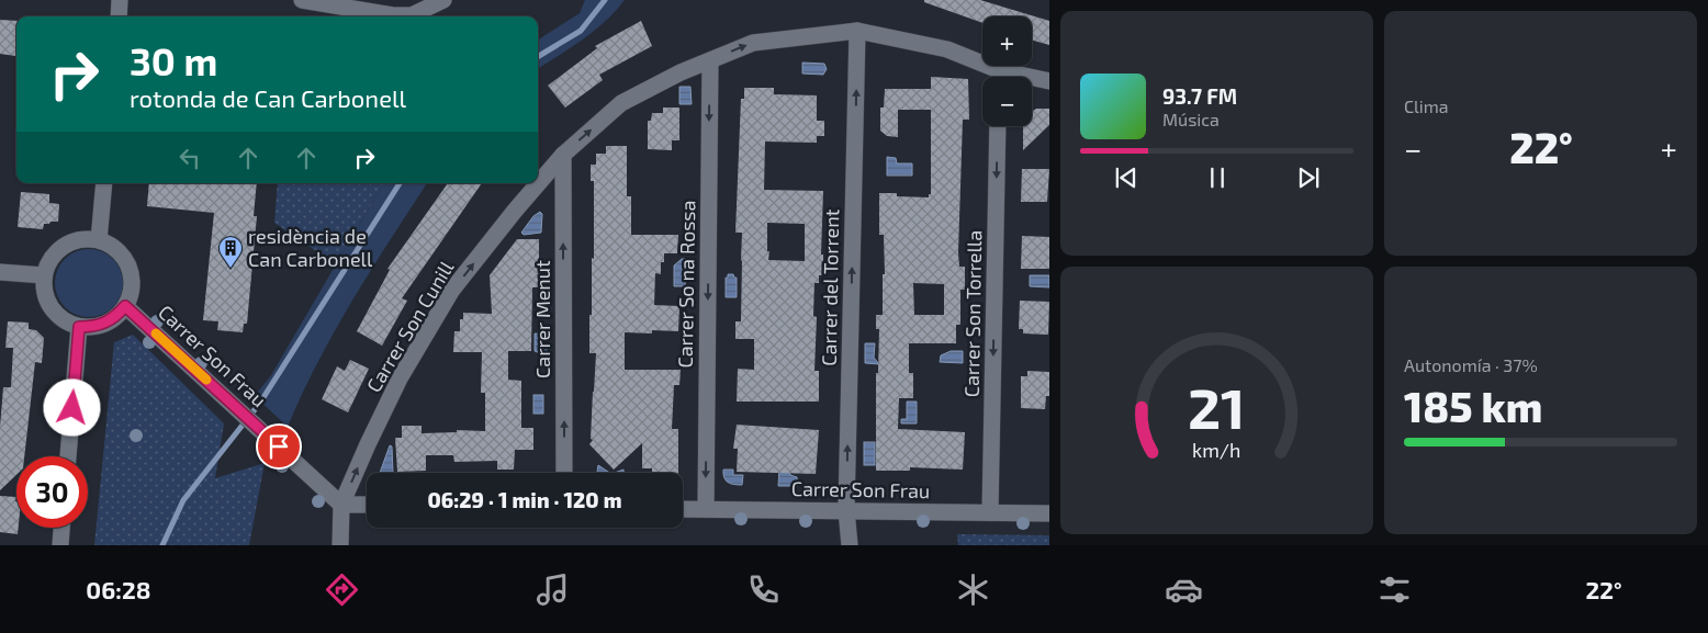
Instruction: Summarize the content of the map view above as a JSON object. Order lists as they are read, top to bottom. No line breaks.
{"streets":{"street":["Carrer So na Rossa","Carrer del Torrent","Carrer Son Torrella","Carrer Menut","Carrer Son Cunill","Carrer Son Frau"]},"crossings":[["Carrer So na Rossa","Carrer Son Cunill"],["Carrer So na Rossa","Carrer Son Frau"],["Carrer del Torrent","Carrer Son Cunill"],["Carrer del Torrent","Carrer Son Frau"],["Carrer Son Torrella","Carrer Son Frau"],["Carrer Menut","Carrer Son Cunill"],["Carrer Son Cunill","Carrer Son Frau"]],"one_way":["Carrer So na Rossa","Carrer del Torrent","Carrer Son Torrella","Carrer Menut","Carrer Son Cunill"],"places":{"building":["residència de Can Carbonell"]},"page":{"tile":["Clima",["Autonomía · 37%","185 km"]],"map_buttons":["+","−"],"turn":["30 m","rotonda de Can Carbonell"],"song":["93.7 FM","Música"],"heat":["−","22°","+"],"limit":"30","trip":"06:29 · 1 min · 120 m","tabs":["06:28","22°"],"gauge":["21","km/h"]}}
